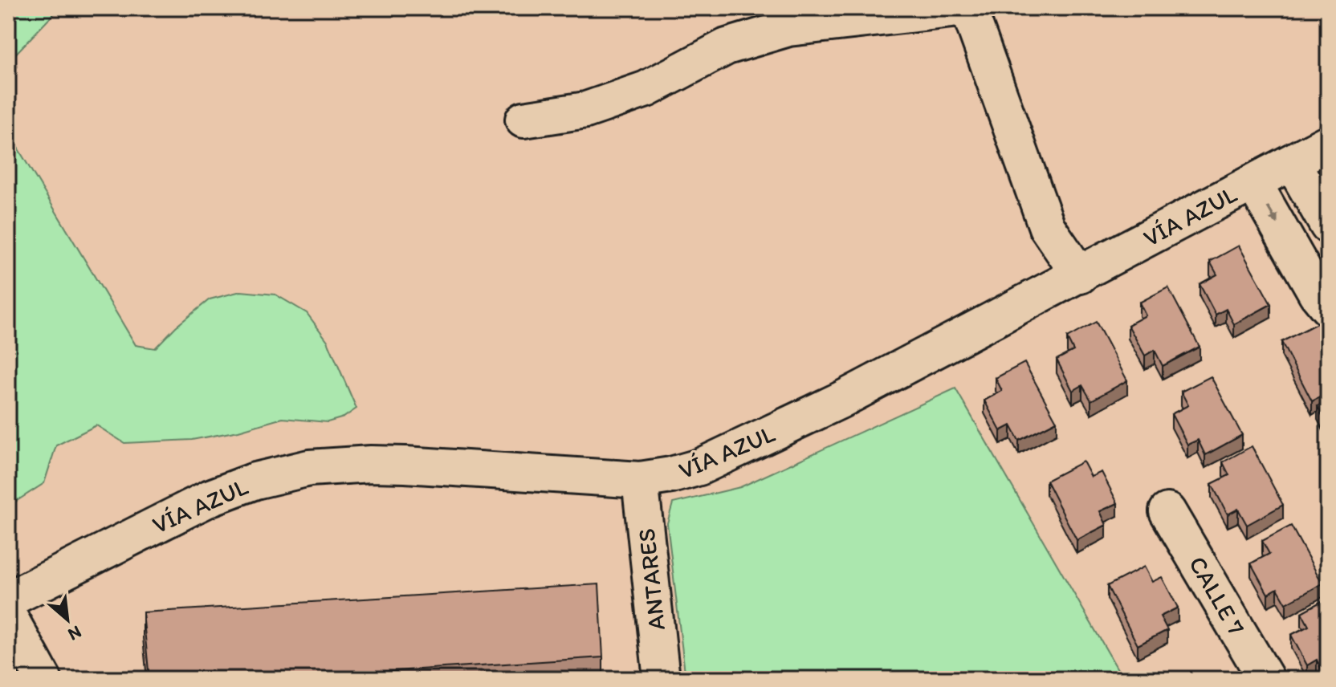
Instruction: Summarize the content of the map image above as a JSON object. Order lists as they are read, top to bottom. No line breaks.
{"streets":{"street":["VÍA AZUL","ANTARES","CALLE 7"]},"crossings":[["VÍA AZUL","ANTARES"]],"north":"bottom right"}
